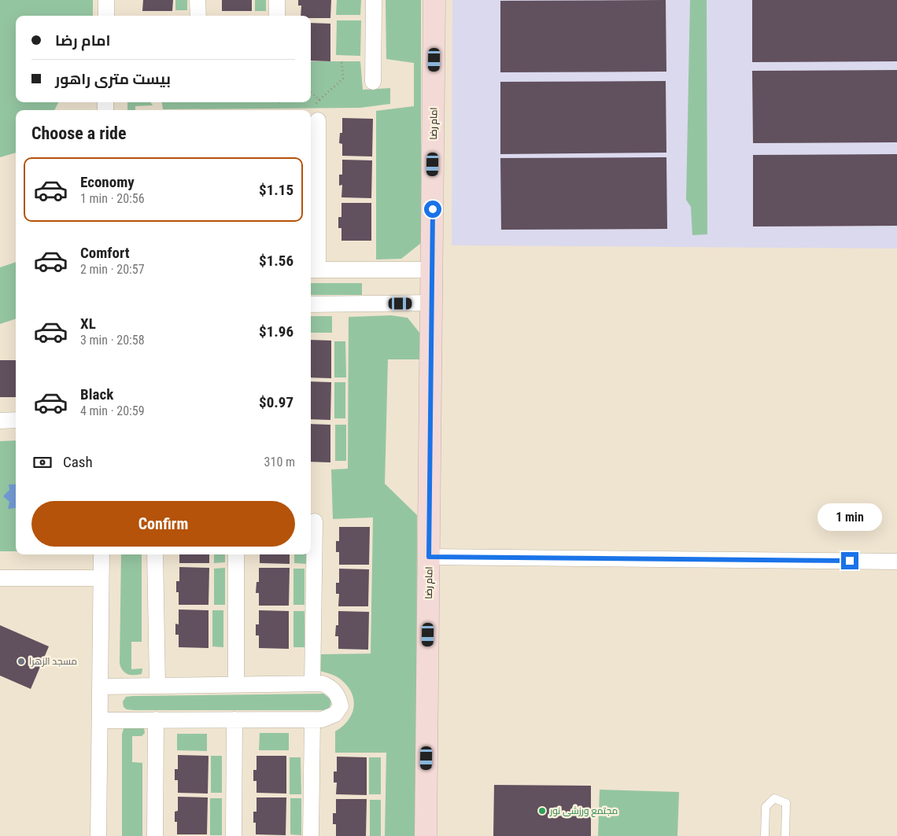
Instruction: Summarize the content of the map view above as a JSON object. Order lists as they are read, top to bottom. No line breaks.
{"streets":{"main road":["امام رضا"]},"places":["مسجد الزهرا","مجتمع ورزشی نور"],"page":{"banner":["امام رضا","بیست متری راهور"],"heading":"Choose a ride","list":[{"name":"Economy","note":"1 min · 20:56","value":"$1.15"},{"name":"Comfort","note":"2 min · 20:57","value":"$1.56"},{"name":"XL","note":"3 min · 20:58","value":"$1.96"},{"name":"Black","note":"4 min · 20:59","value":"$0.97"}],"pay":["Cash","310 m"],"buttons":"Confirm","bubble":"1 min"}}
